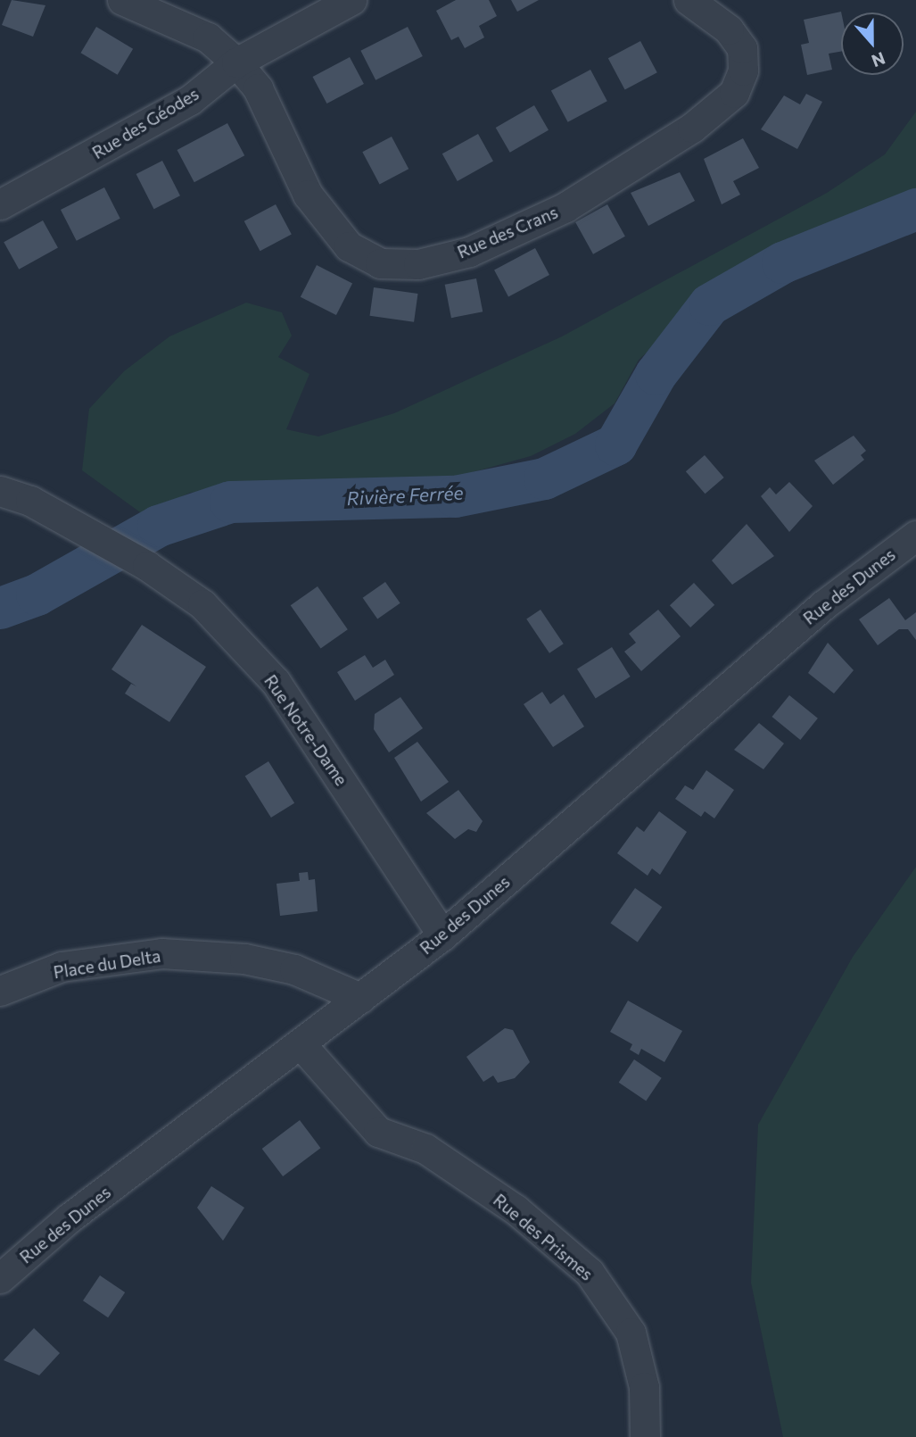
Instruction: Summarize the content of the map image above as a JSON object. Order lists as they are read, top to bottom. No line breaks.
{"streets":{"street":["Rue des Géodes","Rue des Crans","Rue des Dunes","Rue Notre-Dame","Place du Delta","Rue des Prismes"]},"crossings":[["Rue des Géodes","Rue des Crans"],["Rue des Dunes","Rue Notre-Dame"],["Rue des Dunes","Place du Delta"],["Rue des Dunes","Rue des Prismes"]],"water":["Rivière Ferrée"],"north":"bottom"}
